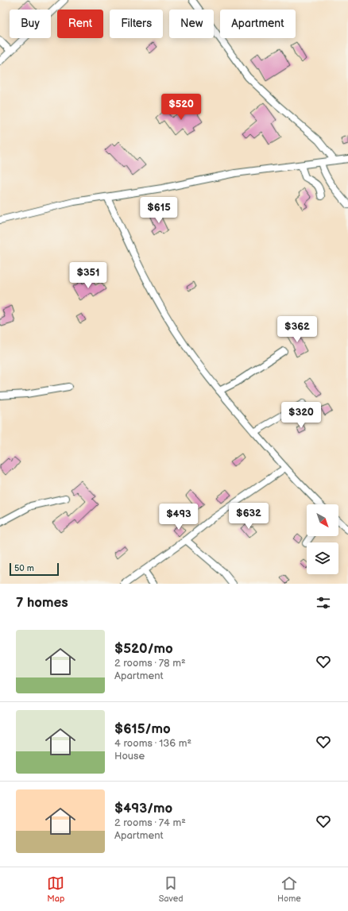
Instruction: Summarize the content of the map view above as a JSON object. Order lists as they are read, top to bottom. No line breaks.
{"scale_bar":"50 m","north":"bottom right","page":{"chip":["Buy","Rent","Filters","New","Apartment"],"price":["$520","$615","$351","$362","$320","$632","$493"],"scale":"50 m","heading":"7 homes","list":[{"name":"$520/mo","note":"2 rooms · 78 m² · Apartment"},{"name":"$615/mo","note":"4 rooms · 136 m² · House"},{"name":"$493/mo","note":"2 rooms · 74 m² · Apartment"}],"tabs":["Map","Saved","Home"]}}
